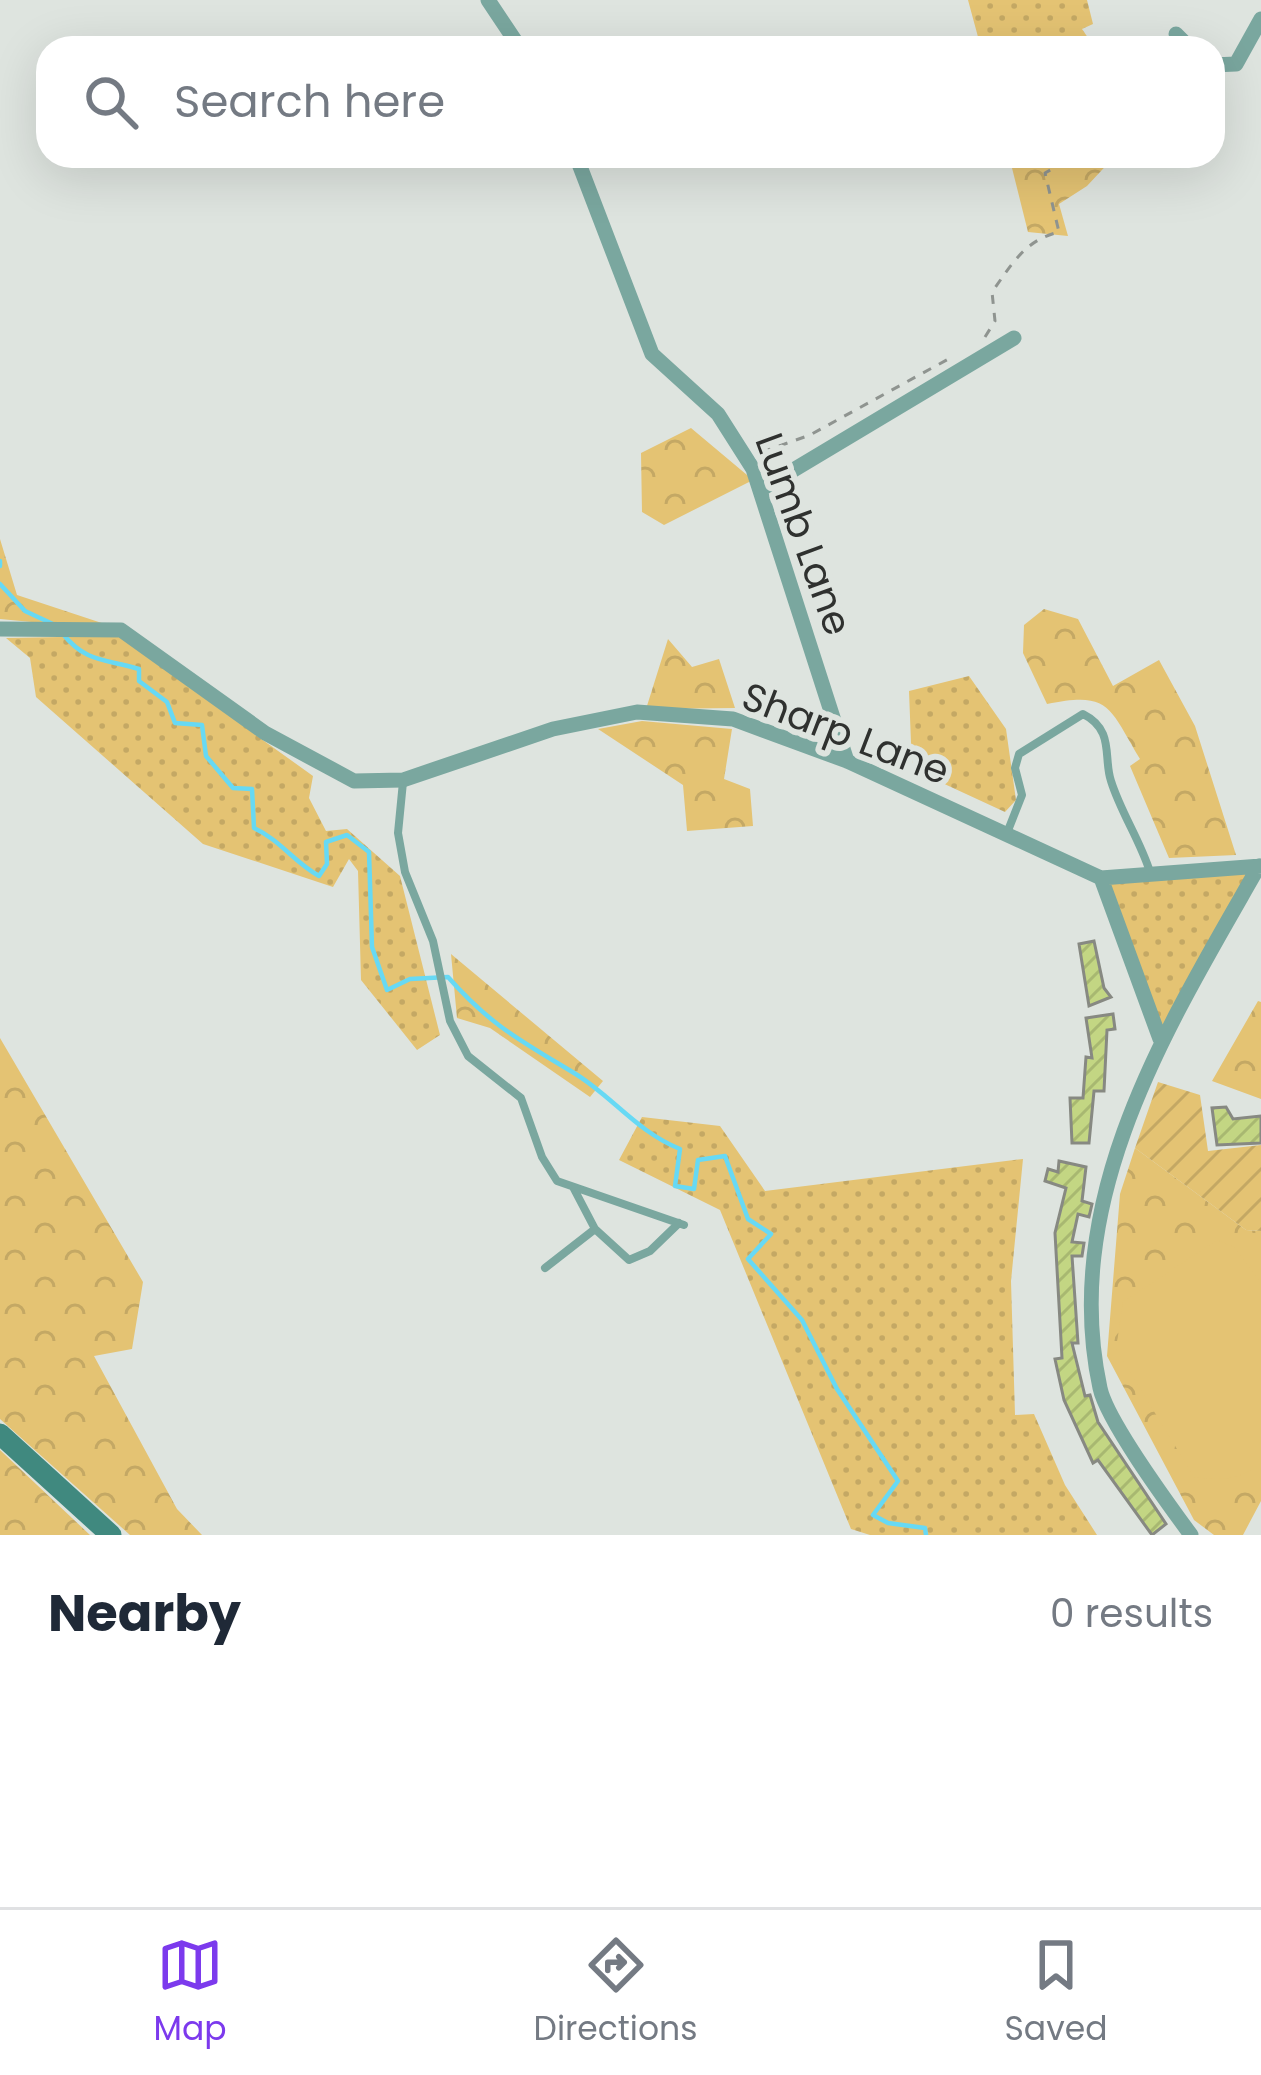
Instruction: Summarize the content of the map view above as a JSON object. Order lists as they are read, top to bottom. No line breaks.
{"streets":{"street":["Lumb Lane","Sharp Lane"]},"crossings":[["Lumb Lane","Sharp Lane"]],"page":{"search":"Search here","heading":["Nearby","0 results"],"nav":["Map","Directions","Saved"]}}
